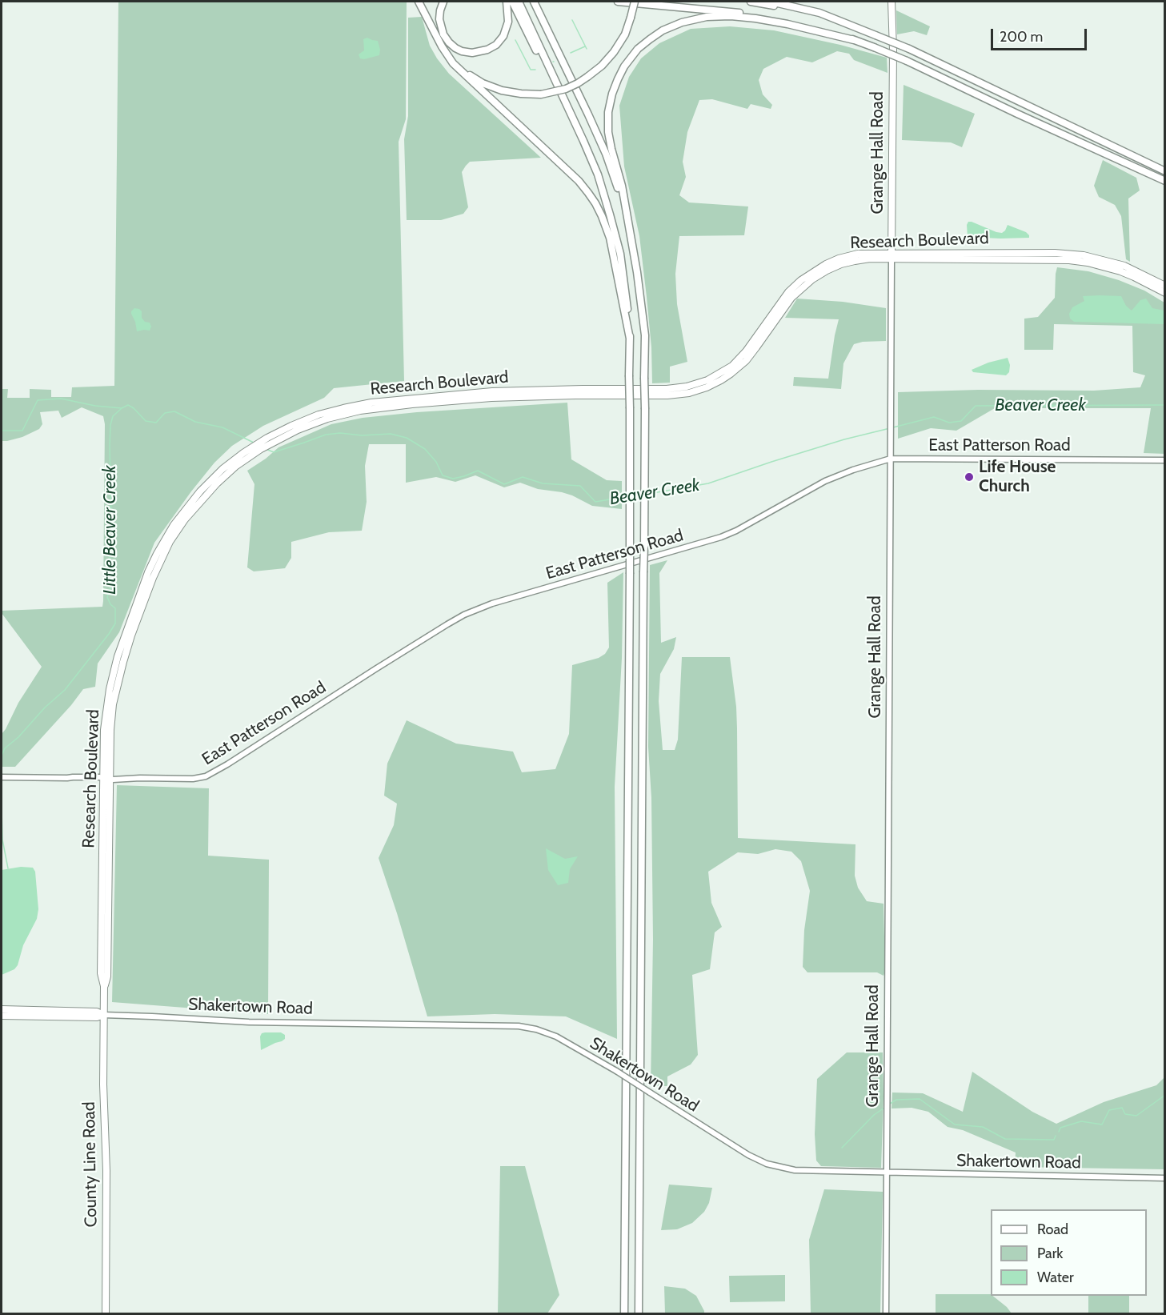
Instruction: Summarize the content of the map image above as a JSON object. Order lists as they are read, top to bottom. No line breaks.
{"streets":{"main road":["Grange Hall Road","Research Boulevard","County Line Road"],"street":["East Patterson Road","Shakertown Road"]},"crossings":[["Grange Hall Road","Research Boulevard"],["Grange Hall Road","East Patterson Road"],["Grange Hall Road","Shakertown Road"],["Research Boulevard","East Patterson Road"],["Research Boulevard","Shakertown Road"],["Research Boulevard","County Line Road"],["Shakertown Road","County Line Road"]],"water":["Beaver Creek","Little Beaver Creek"],"places":["Life House Church"],"legend":["Road","Park","Water"],"scale_bar":"200 m"}
